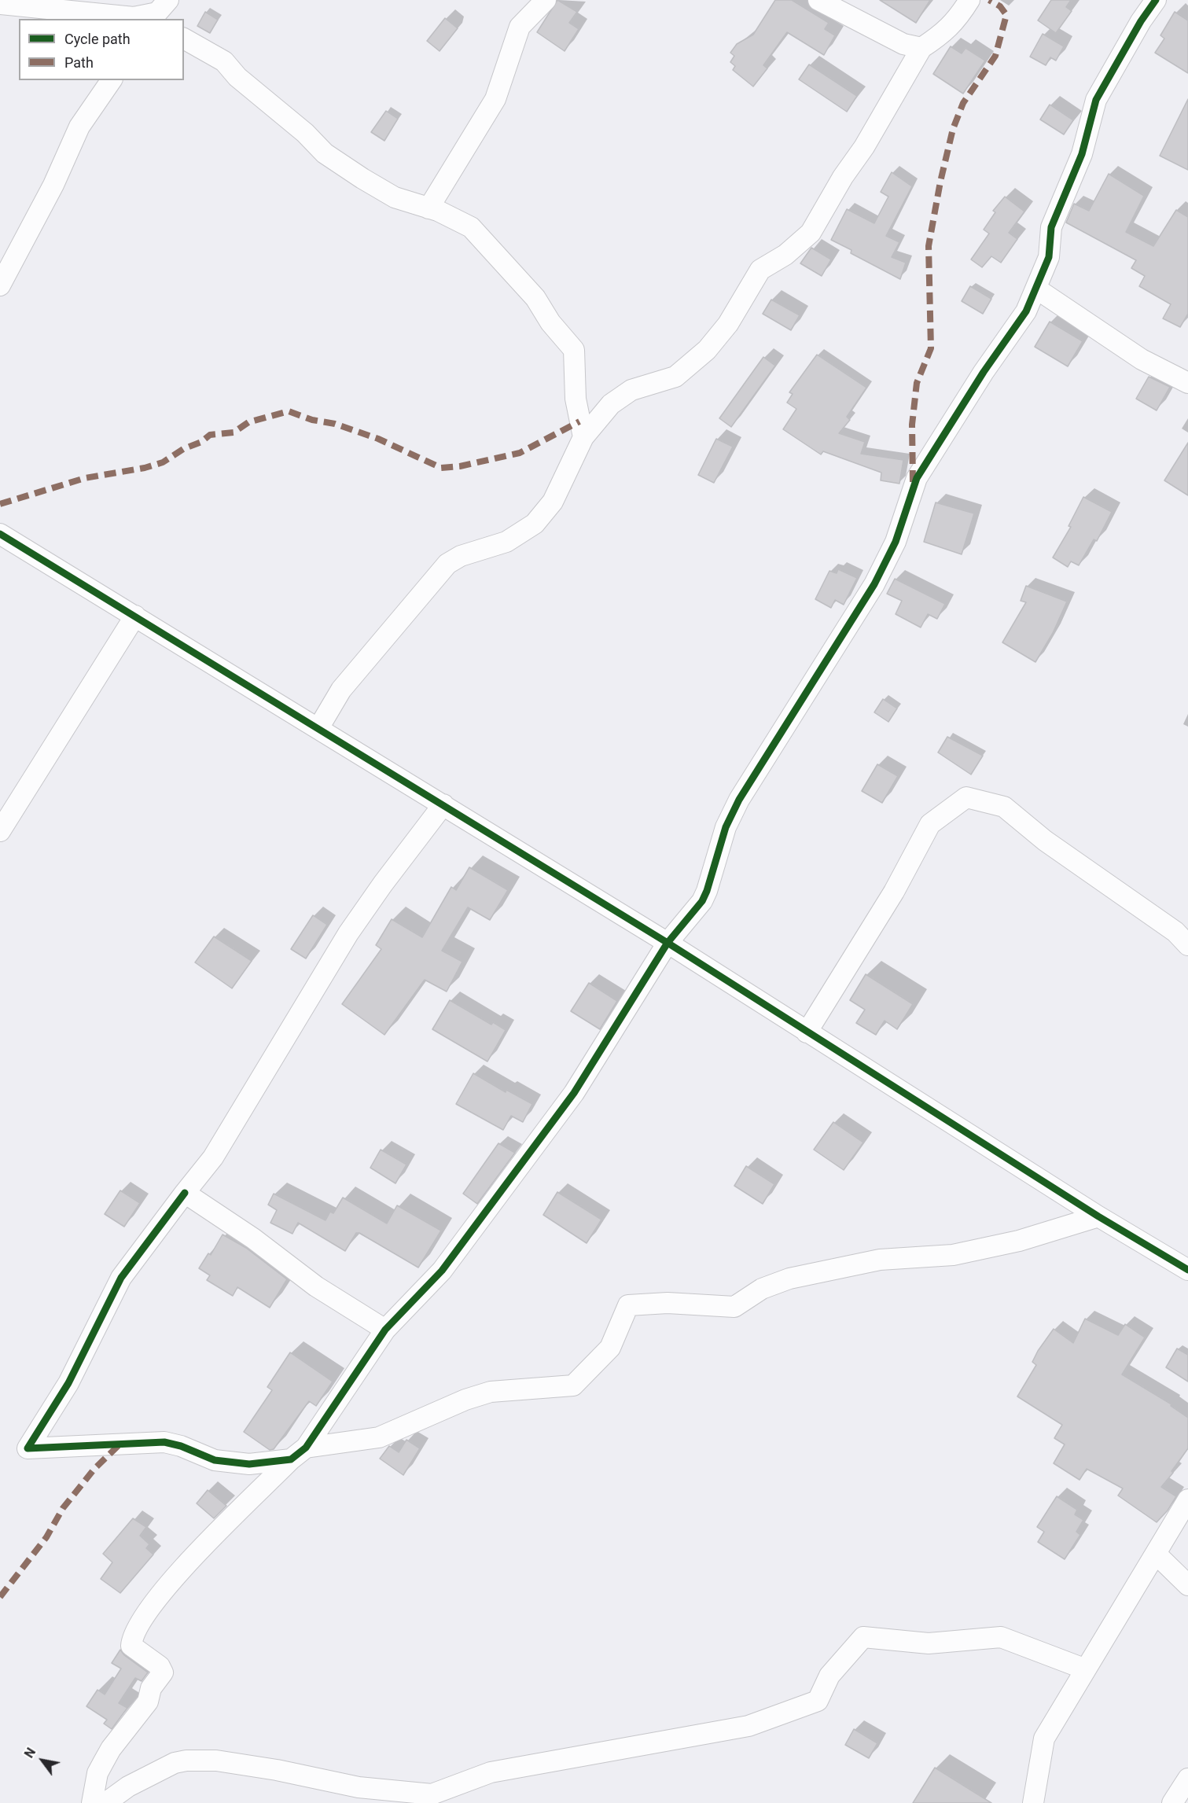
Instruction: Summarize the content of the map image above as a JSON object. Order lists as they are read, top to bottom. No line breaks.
{"legend":["Cycle path","Path"],"north":"top left"}
